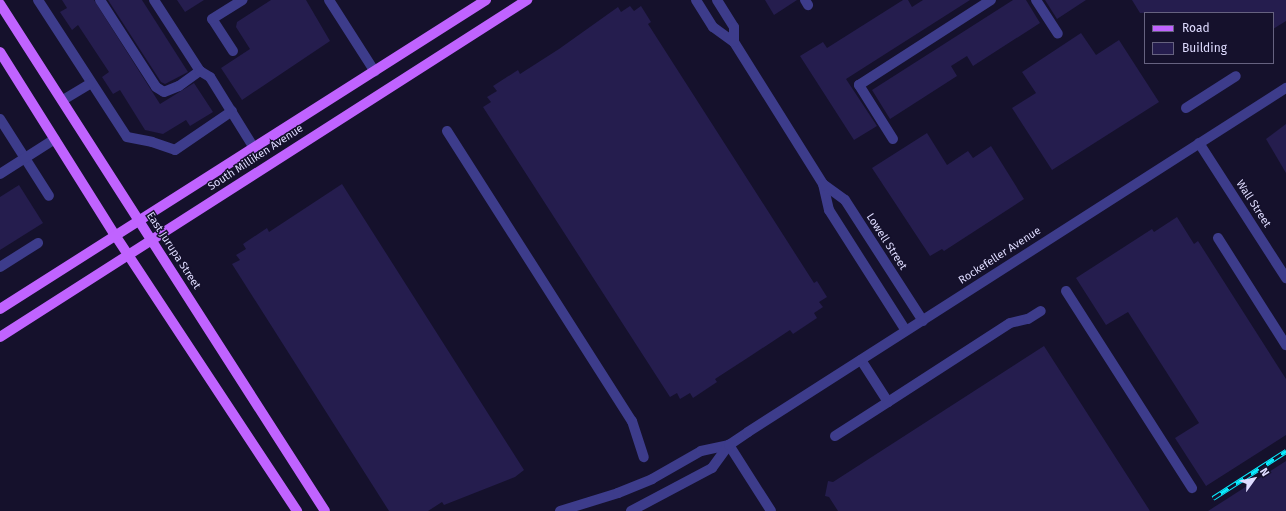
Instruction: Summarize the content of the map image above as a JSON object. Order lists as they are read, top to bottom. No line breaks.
{"streets":{"main road":["South Milliken Avenue","East Jurupa Street"],"street":["Wall Street","Lowell Street","Rockefeller Avenue"]},"crossings":[["South Milliken Avenue","East Jurupa Street"],["Wall Street","Rockefeller Avenue"],["Lowell Street","Rockefeller Avenue"]],"legend":["Road","Building"],"north":"top right"}
